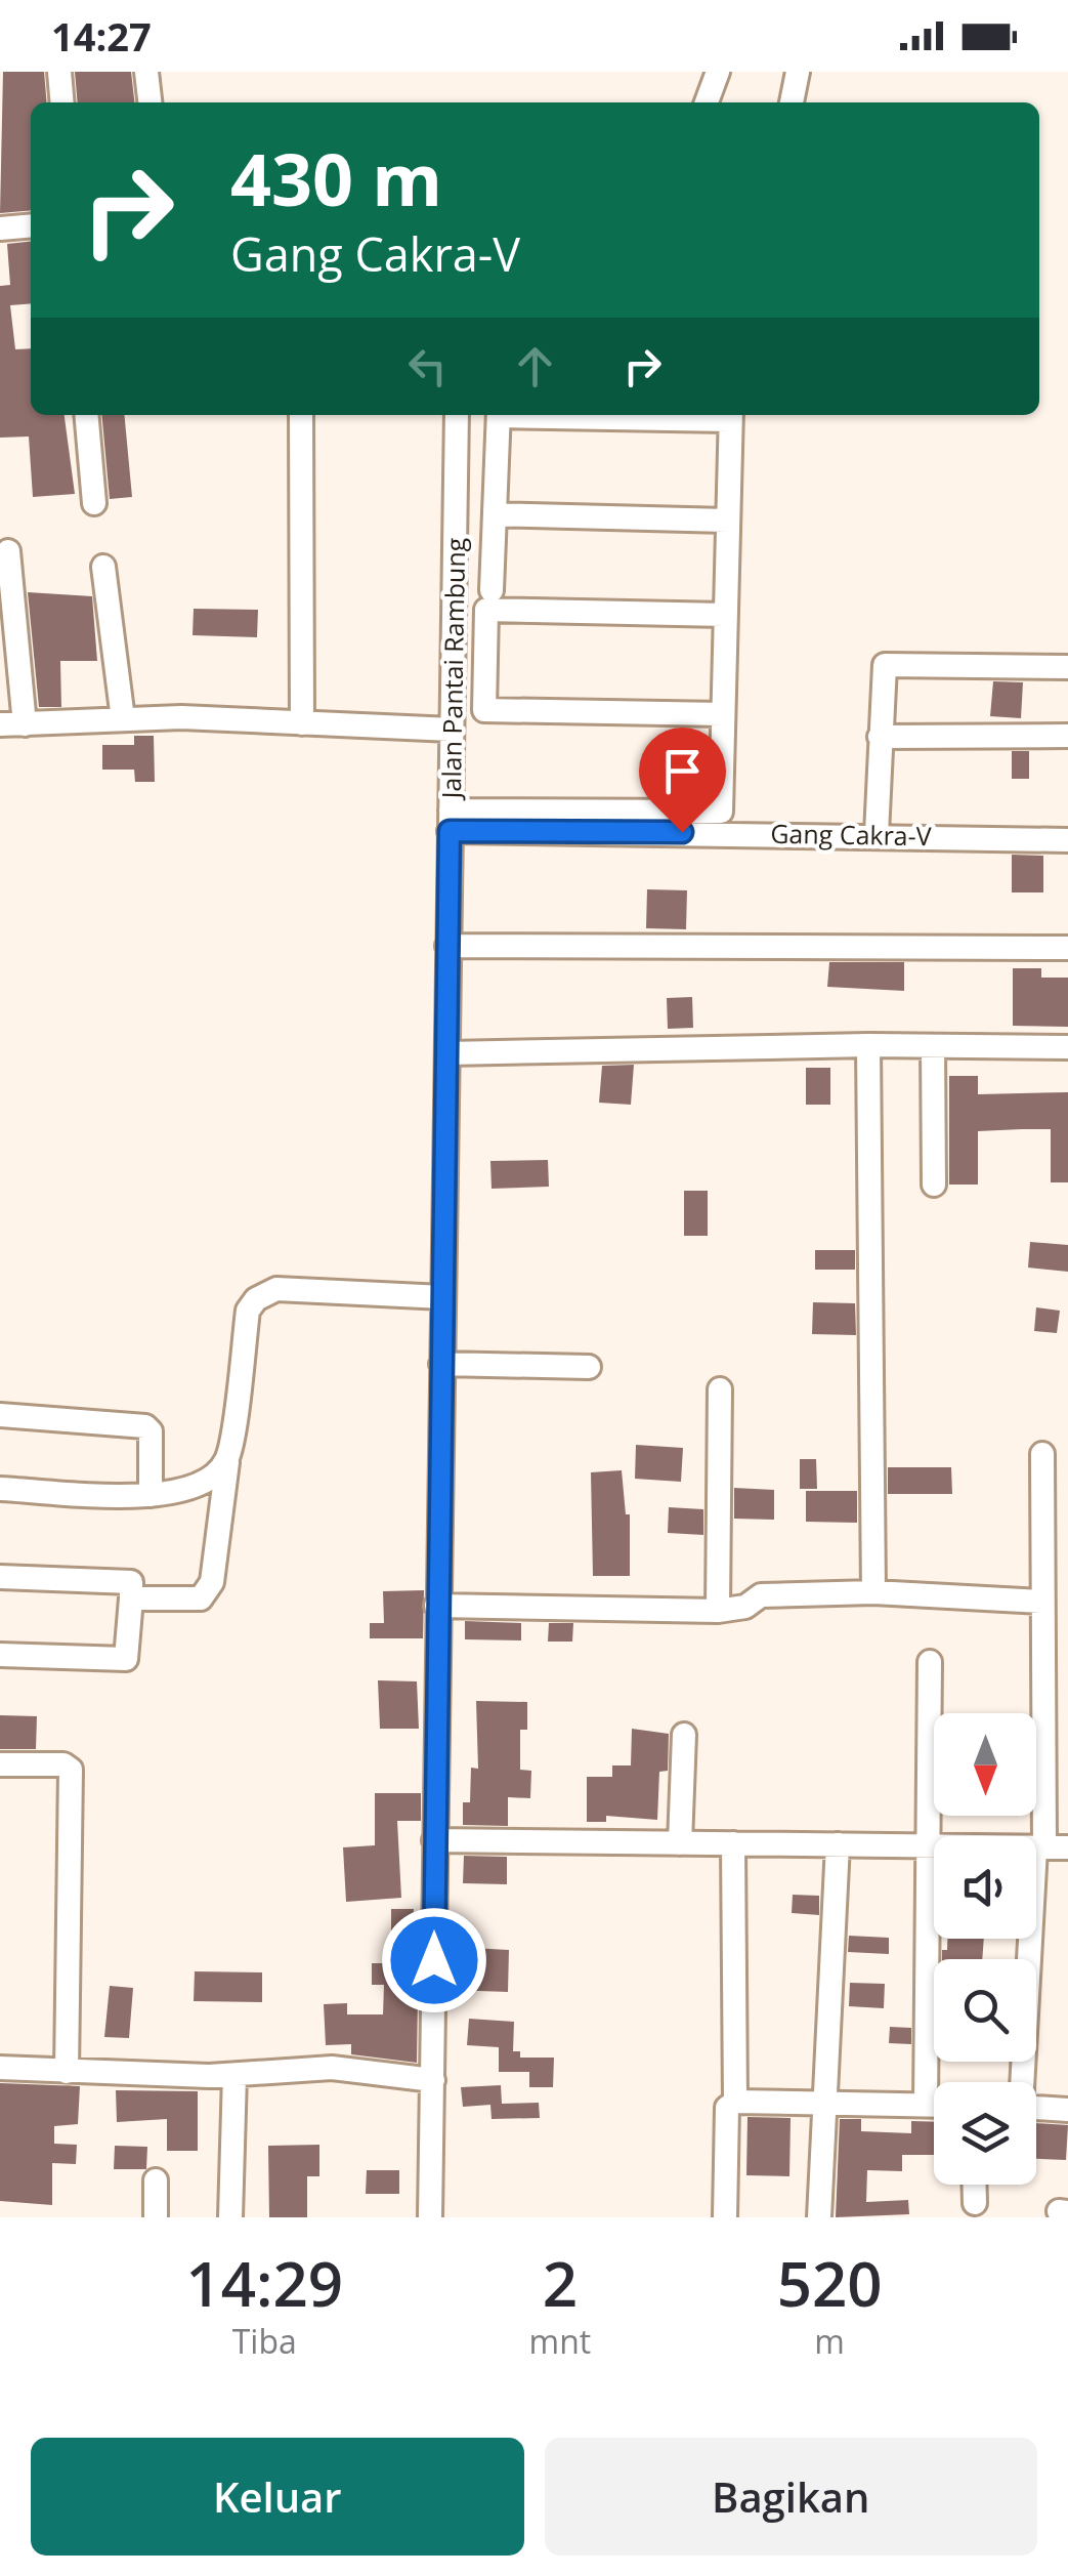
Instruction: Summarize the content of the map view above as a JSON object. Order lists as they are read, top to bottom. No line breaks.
{"streets":{"street":["Jalan Pantai Rambung","Gang Cakra-V"]},"crossings":[["Jalan Pantai Rambung","Gang Cakra-V"]],"north":"bottom","page":{"status":"14:27","turn":["430 m","Gang Cakra-V"],"eta":["14:29","Tiba","2","mnt","520","m"],"buttons":["Keluar","Bagikan"]}}
